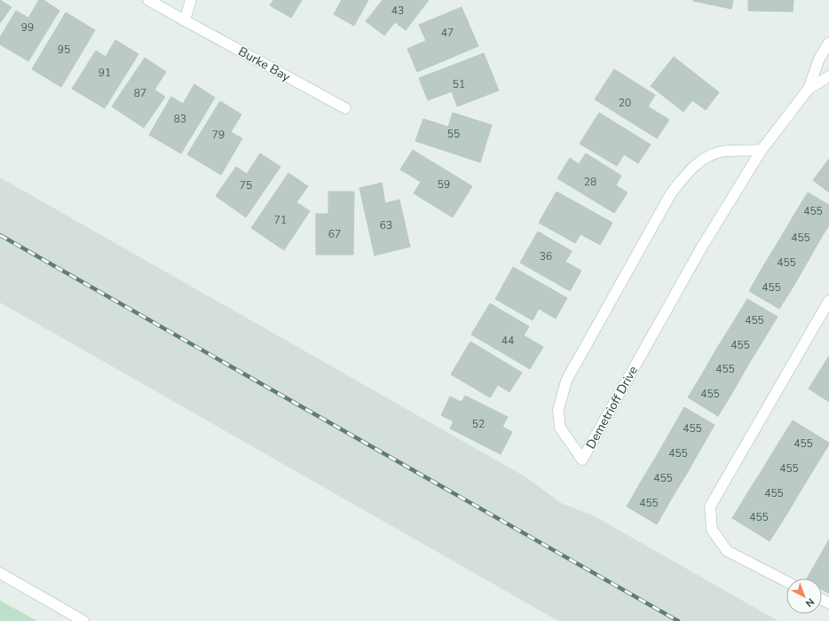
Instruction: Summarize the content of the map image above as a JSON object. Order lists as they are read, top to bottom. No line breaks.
{"streets":{"street":["Burke Bay","Demetrioff Drive"]},"house_numbers":["43","99","47","95","91","51","87","20","83","55","79","28","59","75","455","71","63","67","455","36","455","455","455","44","455","455","455","52","455","455","455","455","455","455","455","455"],"north":"bottom right"}
